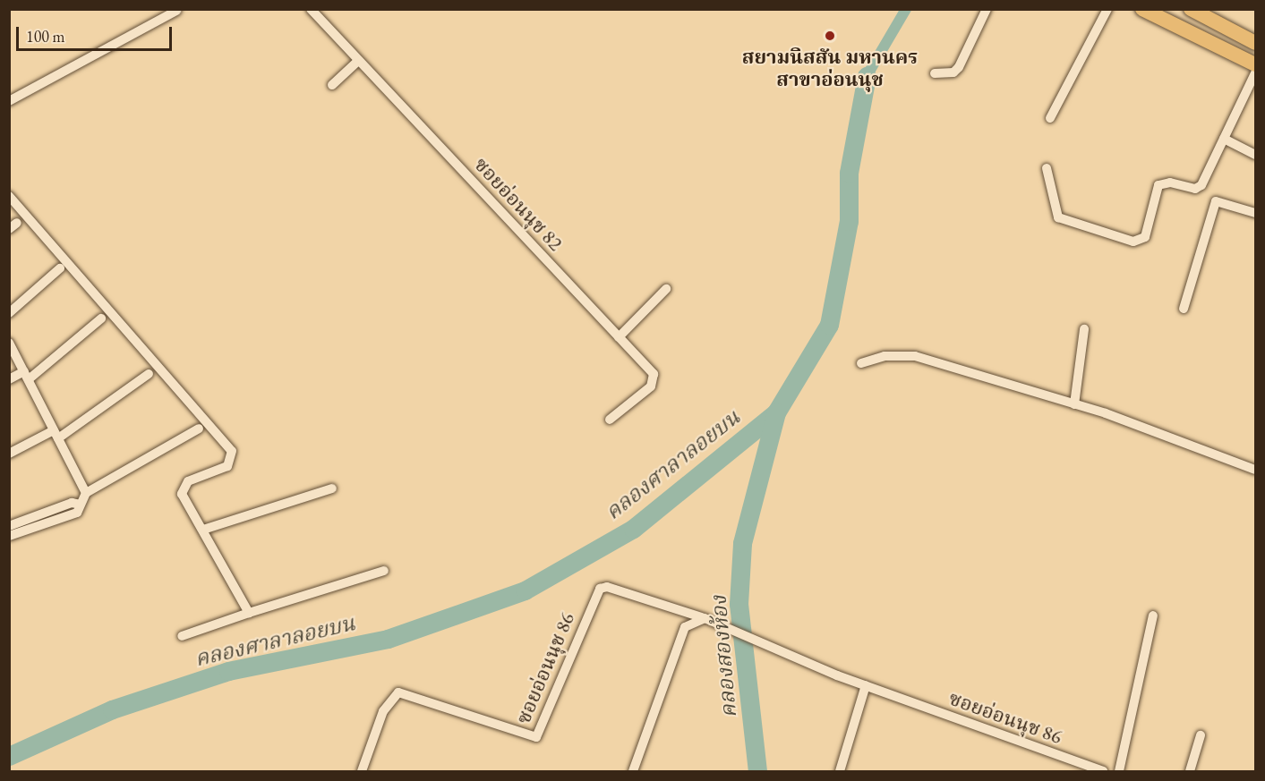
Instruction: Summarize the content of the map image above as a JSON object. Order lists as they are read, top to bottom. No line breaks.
{"streets":{"street":["ซอยอ่อนนุช 82","ซอยอ่อนนุช 86"]},"water":["คลองศาลาลอยบน","คลองสองห้อง"],"places":["สยามนิสสัน มหานคร สาขาอ่อนนุช"],"scale_bar":"100 m"}
